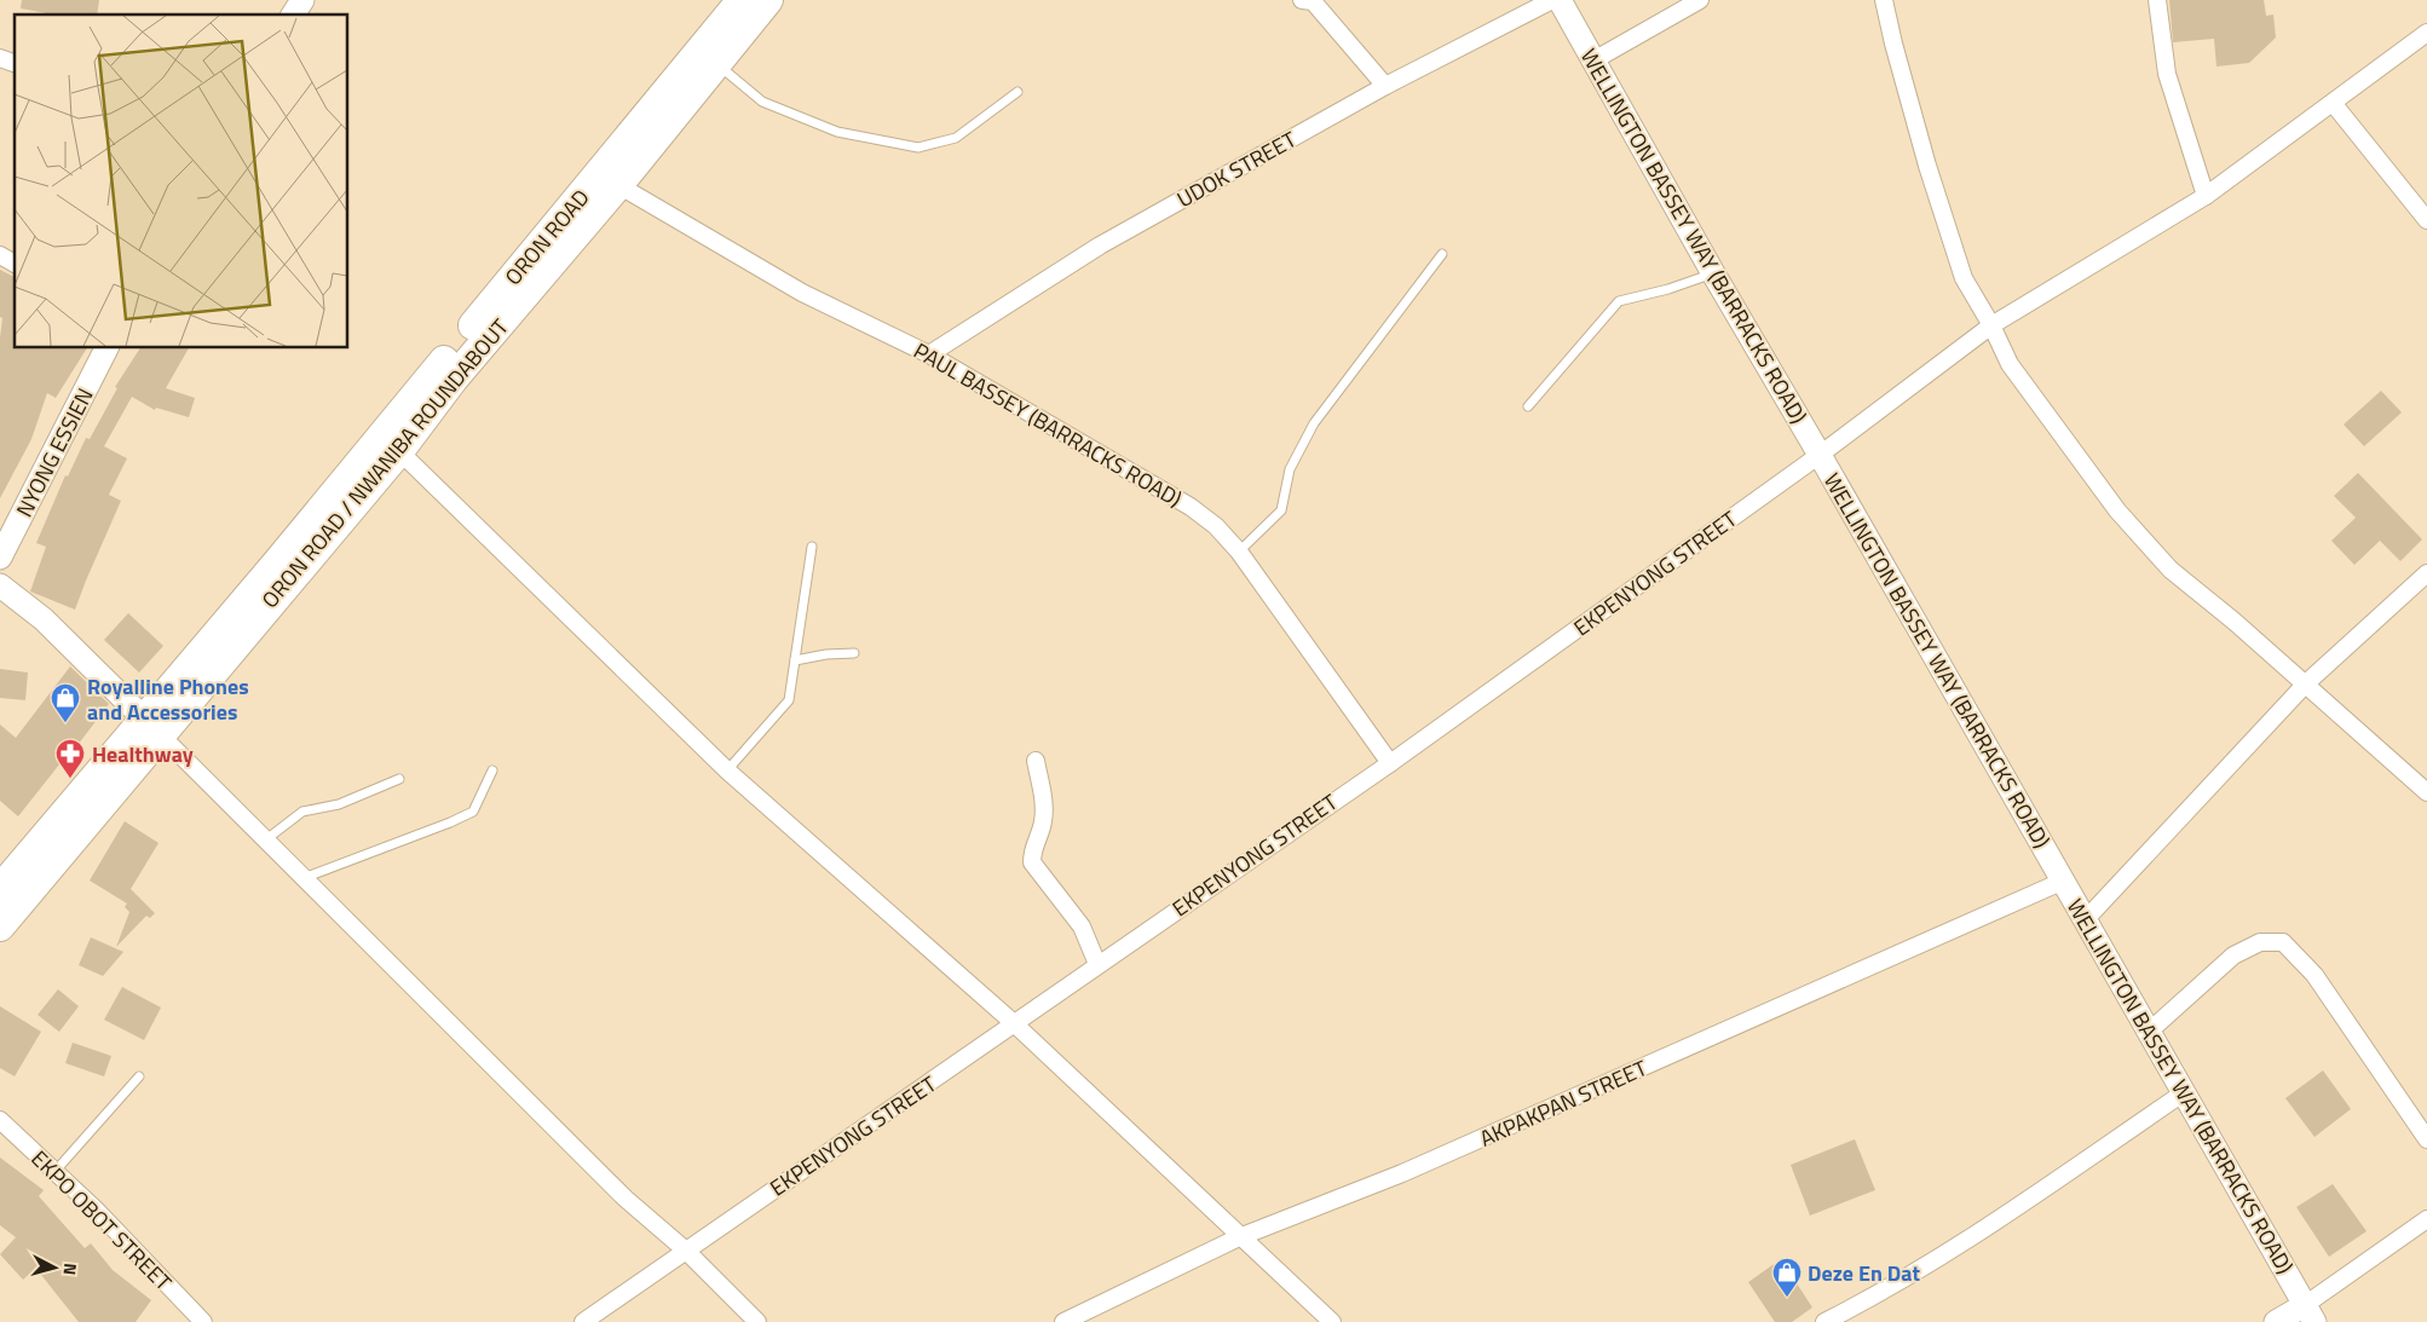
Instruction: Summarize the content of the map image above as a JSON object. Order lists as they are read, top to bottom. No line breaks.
{"streets":{"highway":["ORON ROAD","ORON ROAD / NWANIBA ROUNDABOUT"],"main road":["WELLINGTON BASSEY WAY (BARRACKS ROAD)","NYONG ESSIEN"],"street":["UDOK STREET","PAUL BASSEY (BARRACKS ROAD)","EKPENYONG STREET","AKPAKPAN STREET","EKPO OBOT STREET"]},"crossings":[["UDOK STREET","PAUL BASSEY (BARRACKS ROAD)"],["WELLINGTON BASSEY WAY (BARRACKS ROAD)","EKPENYONG STREET"],["WELLINGTON BASSEY WAY (BARRACKS ROAD)","AKPAKPAN STREET"],["ORON ROAD","ORON ROAD / NWANIBA ROUNDABOUT"],["PAUL BASSEY (BARRACKS ROAD)","ORON ROAD / NWANIBA ROUNDABOUT"],["PAUL BASSEY (BARRACKS ROAD)","EKPENYONG STREET"]],"places":{"shop":["Royalline Phones and Accessories","Deze En Dat"],"pharmacy":["Healthway"]},"north":"right"}
